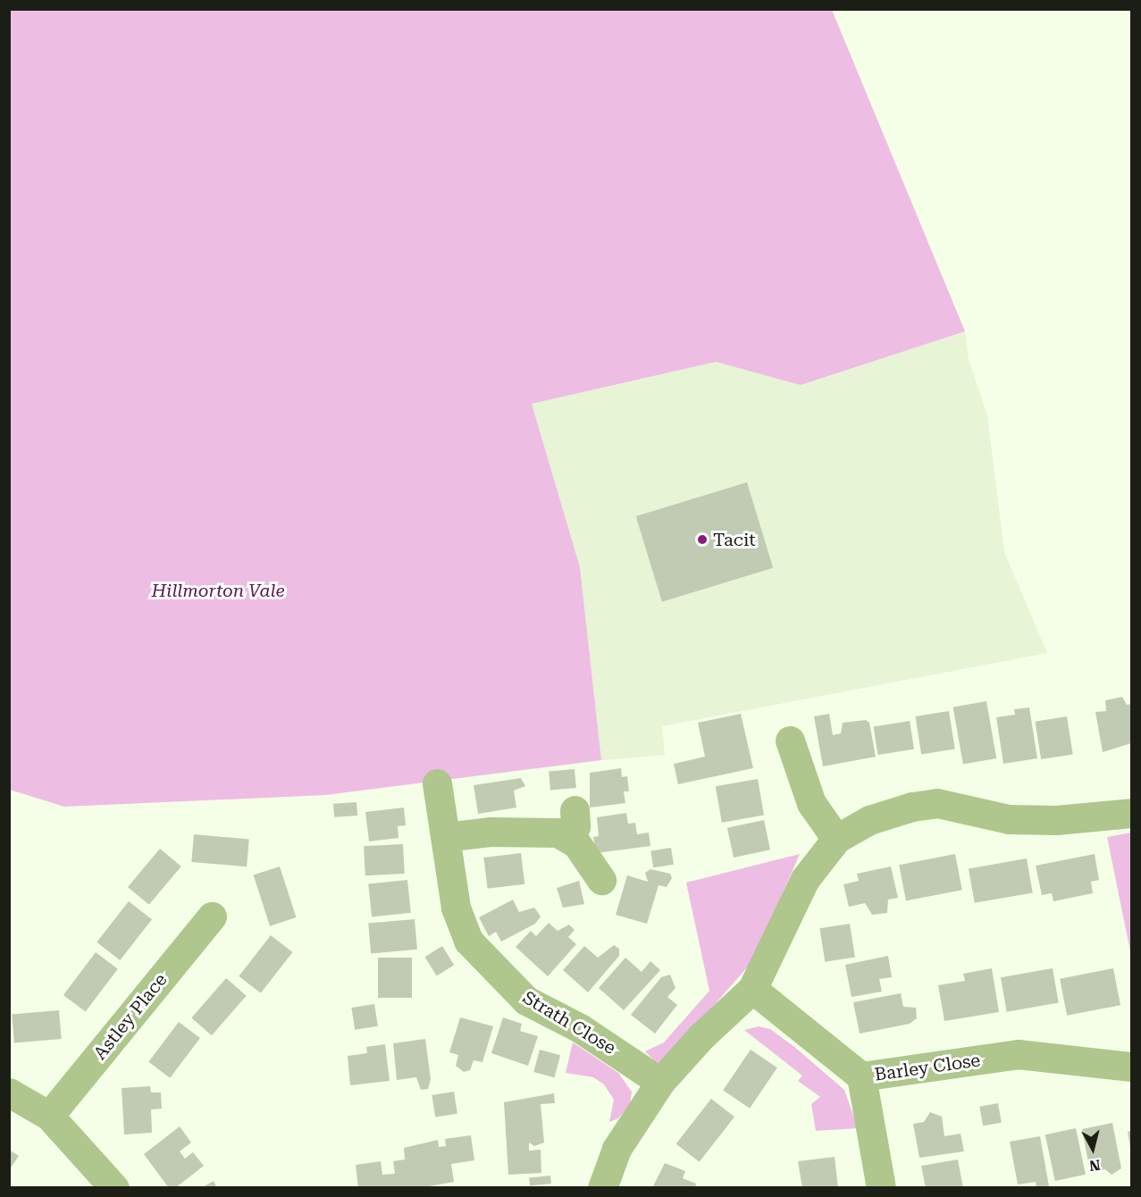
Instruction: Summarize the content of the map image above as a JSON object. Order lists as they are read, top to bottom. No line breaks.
{"streets":{"street":["Astley Place","Strath Close","Barley Close"]},"parks":["Hillmorton Vale"],"places":["Tacit"],"north":"bottom"}
